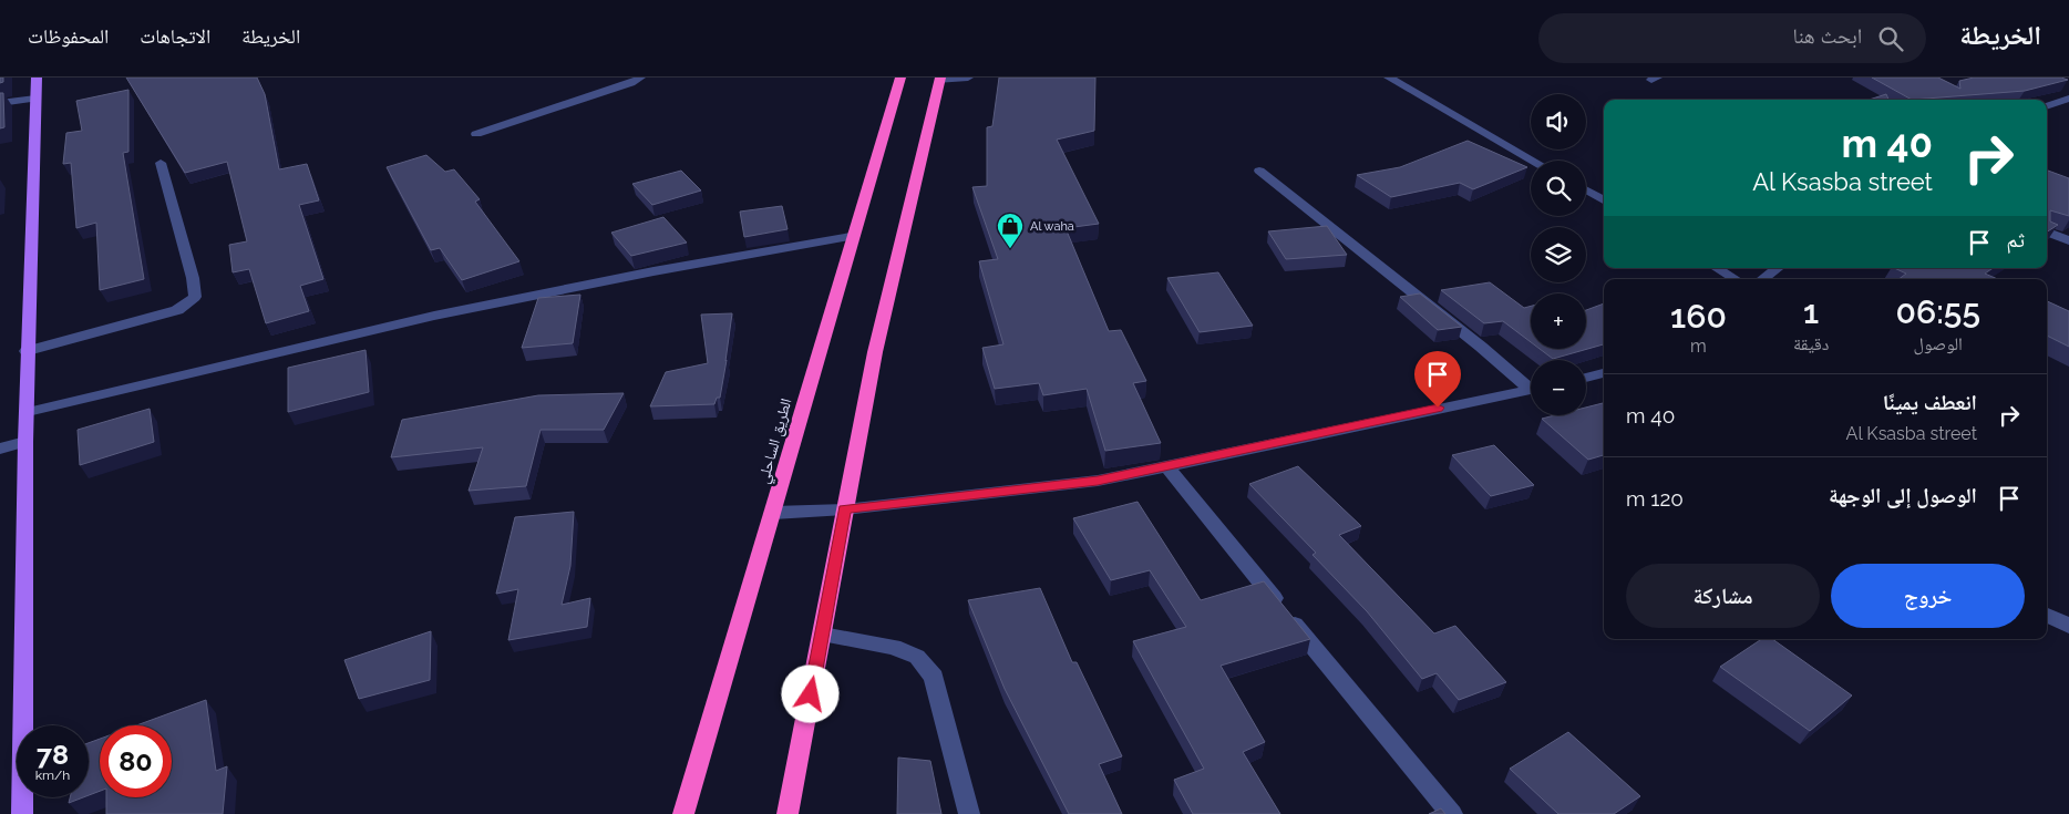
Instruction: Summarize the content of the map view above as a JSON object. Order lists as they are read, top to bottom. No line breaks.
{"streets":{"highway":["الطريق الساحلي"]},"places":{"shop":["Al waha"]},"page":{"header":"الخريطة","search":"ابحث هنا","nav":["الخريطة","الاتجاهات","المحفوظات"],"map_buttons":["+","−"],"turn":["40 m","Al Ksasba street"],"then":"ثم","eta":["06:55","الوصول","1","دقيقة","160","m"],"list":[{"name":"انعطف يمينًا","note":"Al Ksasba street","value":"40 m"},{"name":"الوصول إلى الوجهة","value":"120 m"}],"buttons":["خروج","مشاركة"],"speed":"78 km/h","limit":"80"}}
